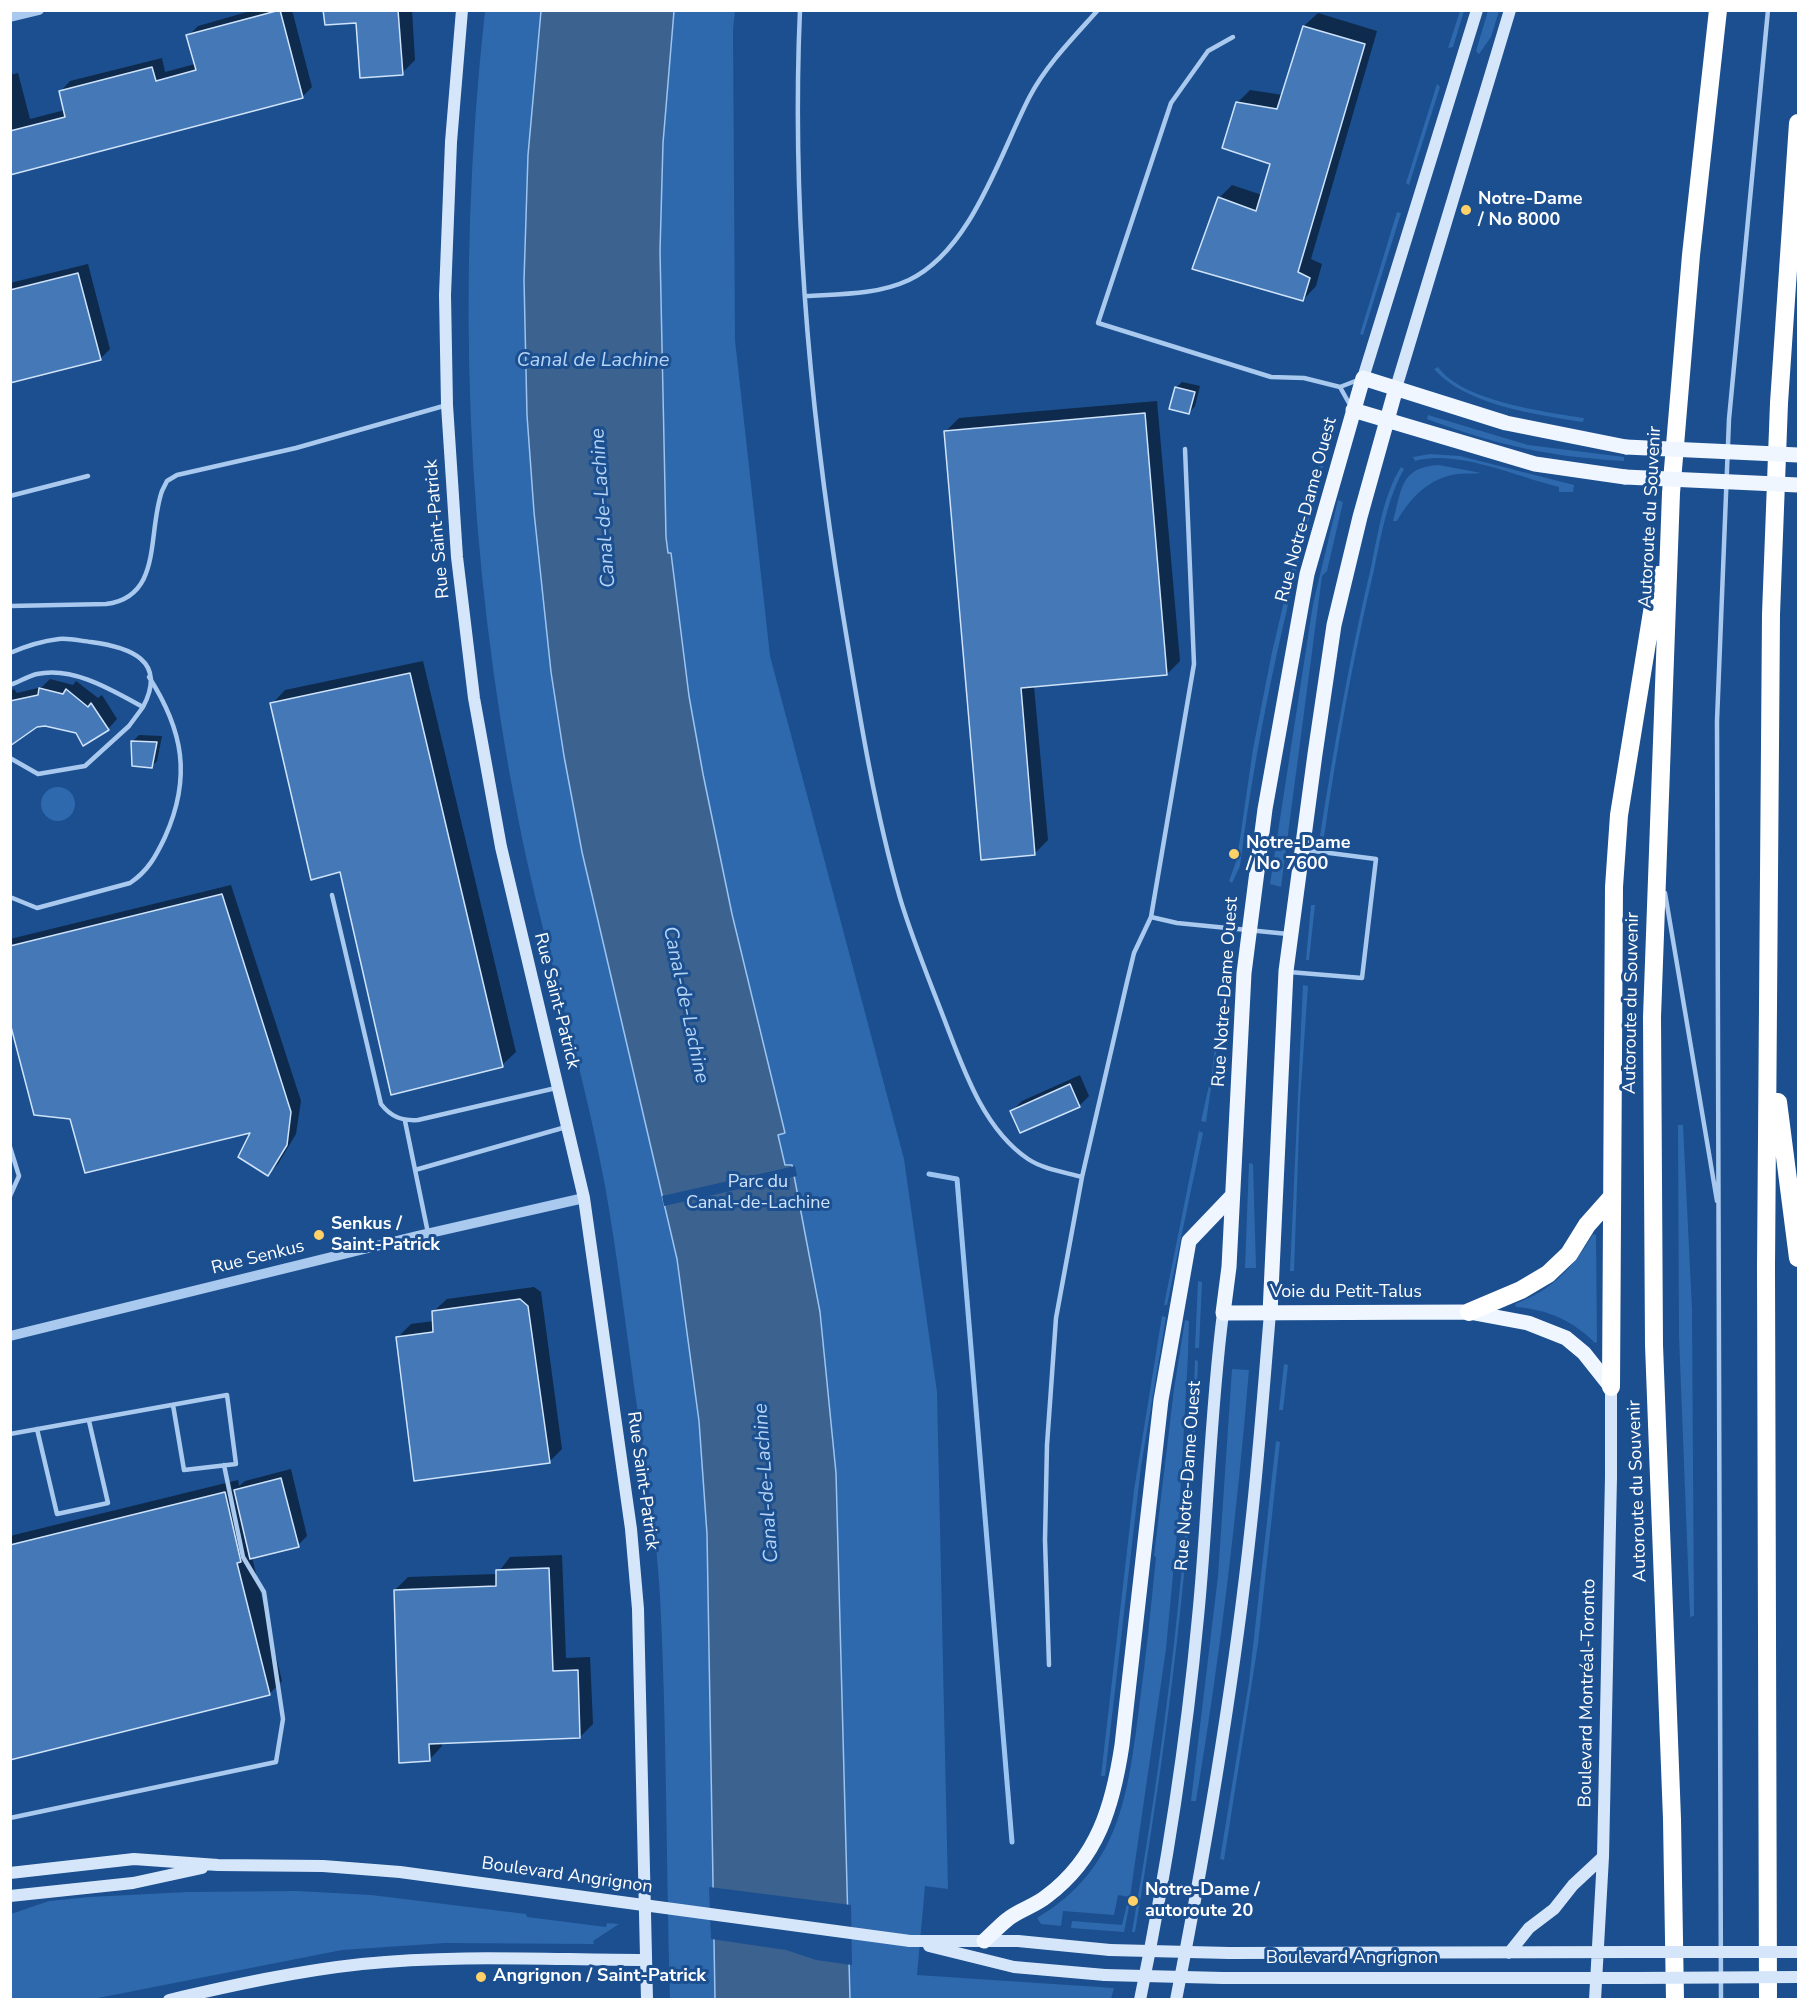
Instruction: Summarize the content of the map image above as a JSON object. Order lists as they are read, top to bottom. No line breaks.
{"streets":{"highway":["Autoroute du Souvenir"],"main road":["Rue Notre-Dame Ouest","Rue Saint-Patrick","Voie du Petit-Talus","Boulevard Montréal-Toronto","Boulevard Angrignon"],"street":["Rue Senkus"]},"crossings":[["Rue Notre-Dame Ouest","Voie du Petit-Talus"],["Rue Saint-Patrick","Rue Senkus"],["Voie du Petit-Talus","Boulevard Montréal-Toronto"],["Boulevard Montréal-Toronto","Boulevard Angrignon"]],"water":["Canal de Lachine","Canal-de-Lachine"],"parks":["Parc du Canal-de-Lachine"],"places":["Notre-Dame / No 8000","Notre-Dame / No 7600","Senkus / Saint-Patrick","Notre-Dame / autoroute 20","Angrignon / Saint-Patrick"]}
